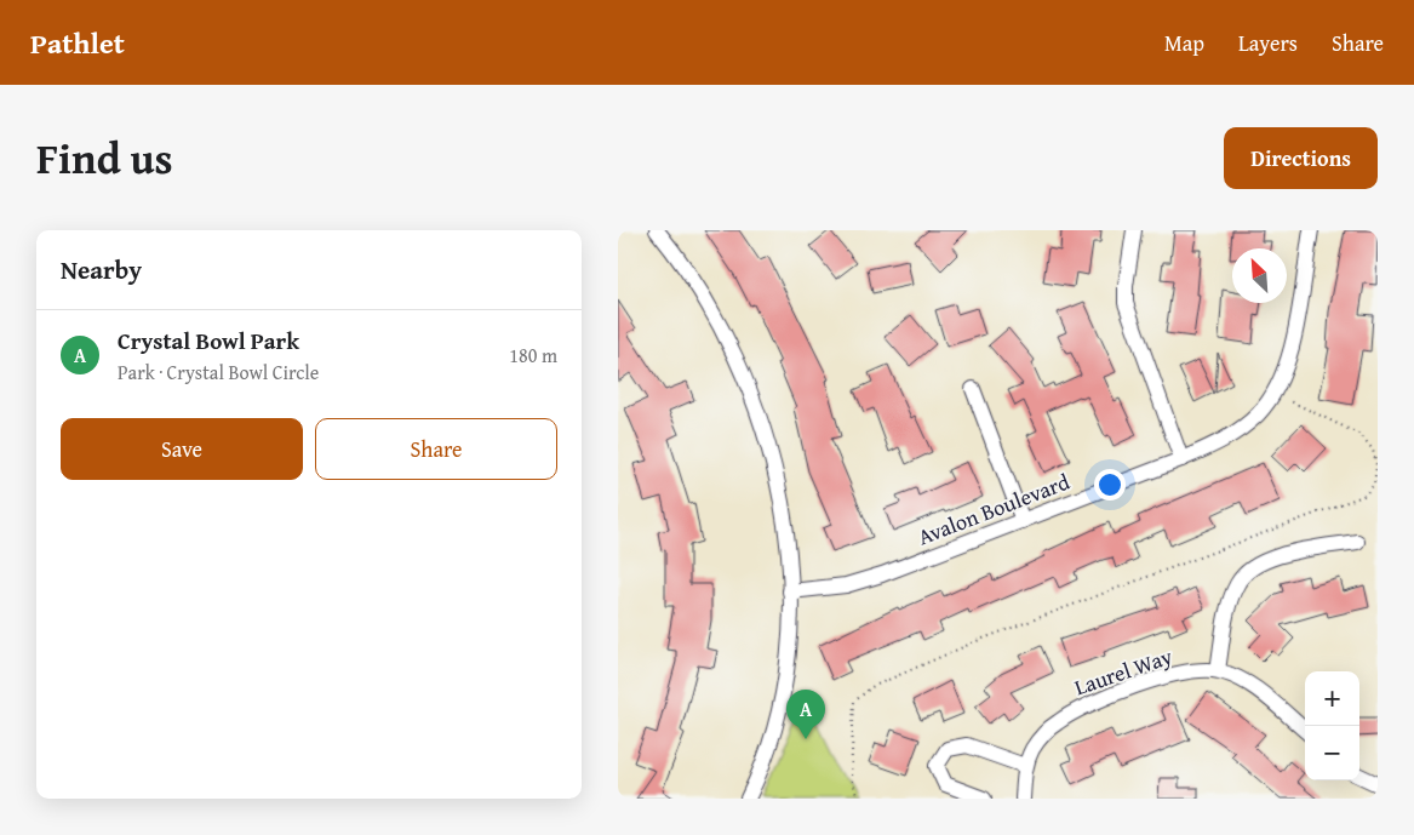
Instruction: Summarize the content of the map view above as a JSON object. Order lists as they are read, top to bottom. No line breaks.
{"streets":{"street":["Avalon Boulevard","Laurel Way"]},"north":"top left","page":{"header":"Pathlet","nav":["Map","Layers","Share"],"title":"Find us","buttons":["Directions",["Save","Share"]],"heading":"Nearby","list":[{"mark":"A","name":"Crystal Bowl Park","note":"Park · Crystal Bowl Circle","value":"180 m"}],"map_buttons":["+","−"],"pins":"A"}}
